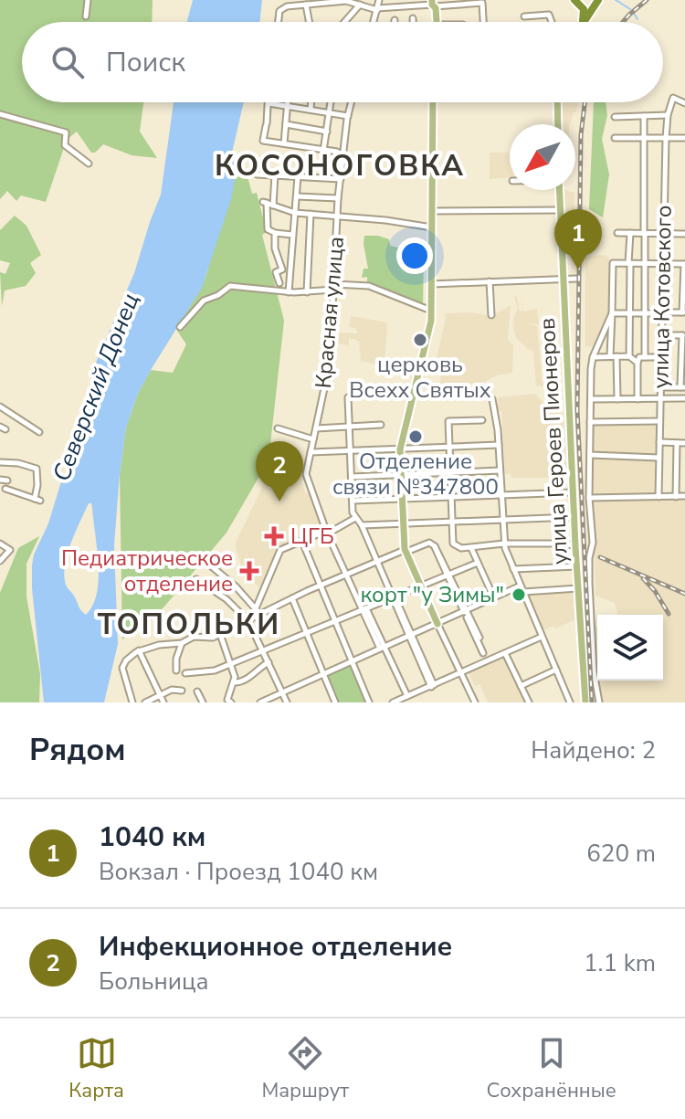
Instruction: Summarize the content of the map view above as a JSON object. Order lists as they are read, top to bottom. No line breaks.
{"streets":{"main road":["улица Героев Пионеров"],"street":["улица Котовского","Красная улица"]},"districts":["КОСОНОГОВКА","ТОПОЛЬКИ"],"water":["Северский Донец"],"places":{"other":["церковь Всехх Святых","Отделение связи №347800","корт \"у Зимы\""],"health":["ЦГБ","Педиатрическое отделение"]},"north":"bottom left","page":{"search":"Поиск","pins":["1","2"],"heading":["Рядом","Найдено: 2"],"list":[{"mark":"1","name":"1040 км","note":"Вокзал · Проезд 1040 км","value":"620 m"},{"mark":"2","name":"Инфекционное отделение","note":"Больница","value":"1.1 km"}],"nav":["Карта","Маршрут","Сохранённые"]}}
